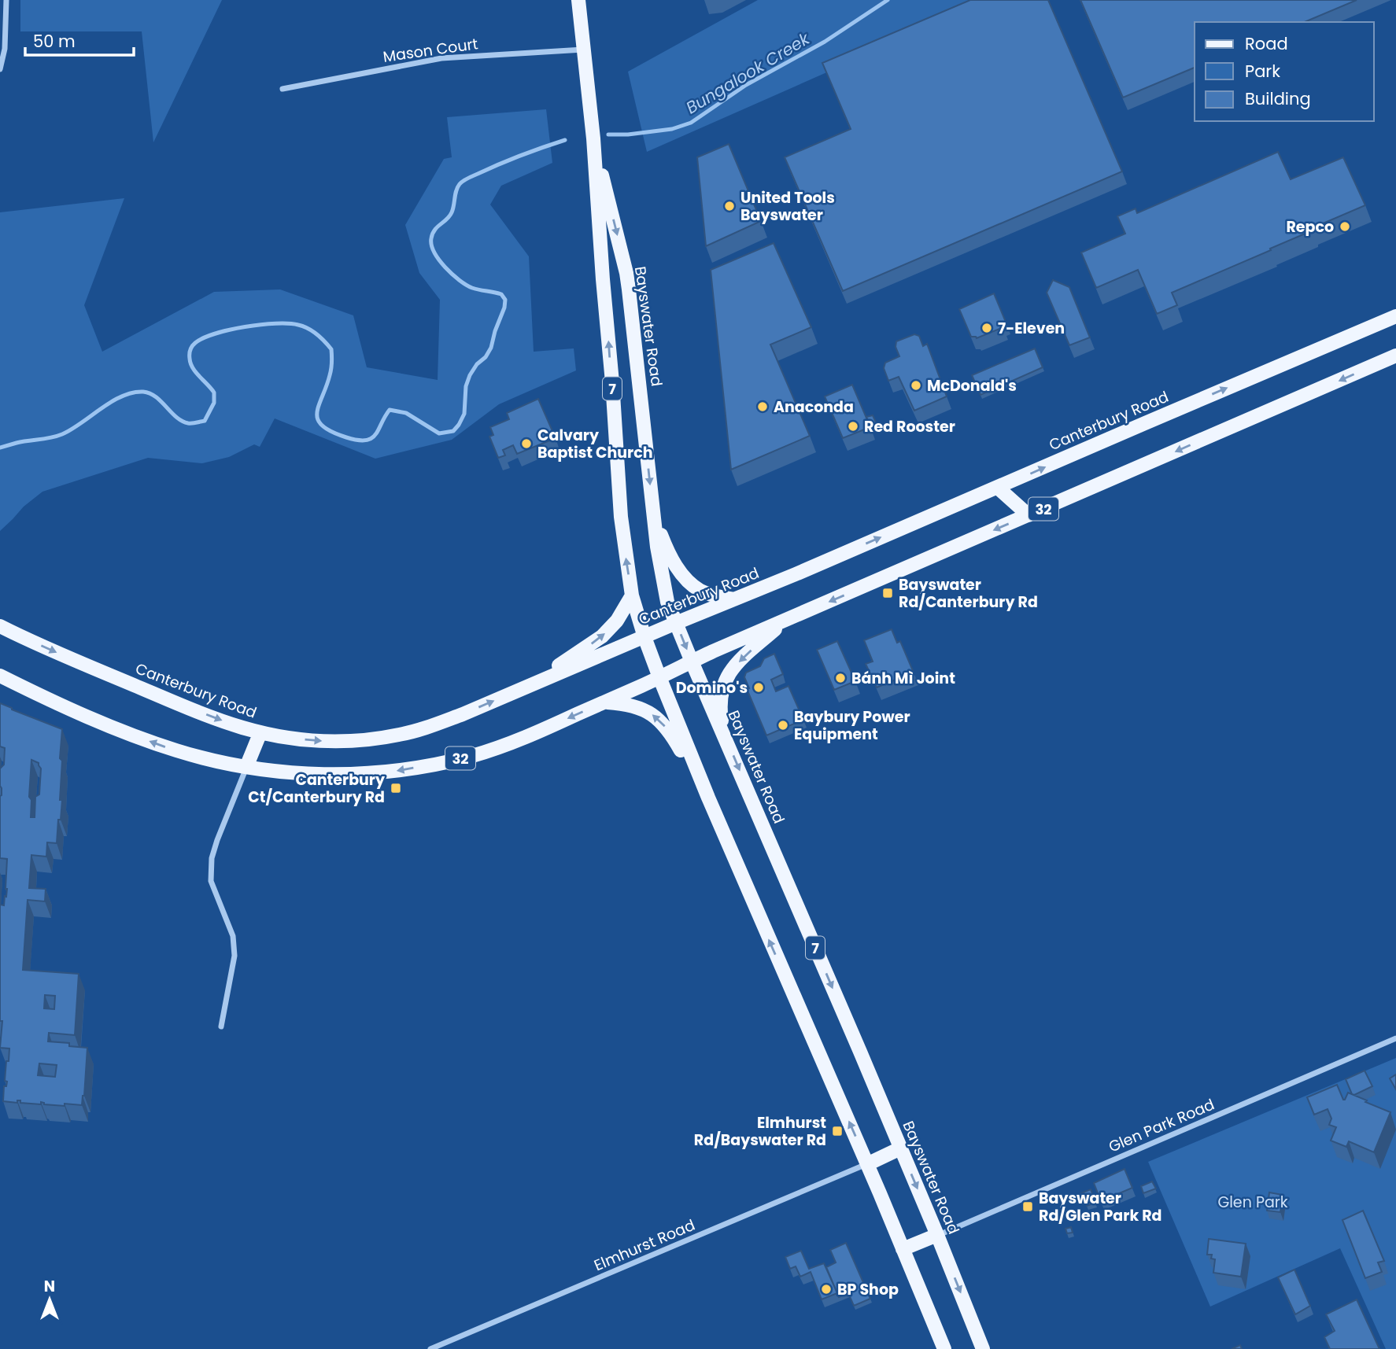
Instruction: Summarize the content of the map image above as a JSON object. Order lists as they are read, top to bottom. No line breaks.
{"streets":{"main road":["Bayswater Road","7","Canterbury Road","32"],"street":["Mason Court","Glen Park Road","Elmhurst Road"]},"crossings":[["Mason Court","Bayswater Road"],["Bayswater Road","Canterbury Road"],["Bayswater Road","32"],["Bayswater Road","Glen Park Road"],["Bayswater Road","Elmhurst Road"]],"water":["Bungalook Creek"],"parks":["Glen Park"],"places":{"other":["United Tools Bayswater","Repco","7-Eleven","McDonald's","Anaconda","Red Rooster","Calvary Baptist Church","Bánh Mì Joint","Domino's","Baybury Power Equipment","BP Shop"],"transit":["Bayswater Rd/Canterbury Rd","Canterbury Ct/Canterbury Rd","Elmhurst Rd/Bayswater Rd","Bayswater Rd/Glen Park Rd"]},"legend":["Road","Park","Building"],"scale_bar":"50 m","north":"top"}
